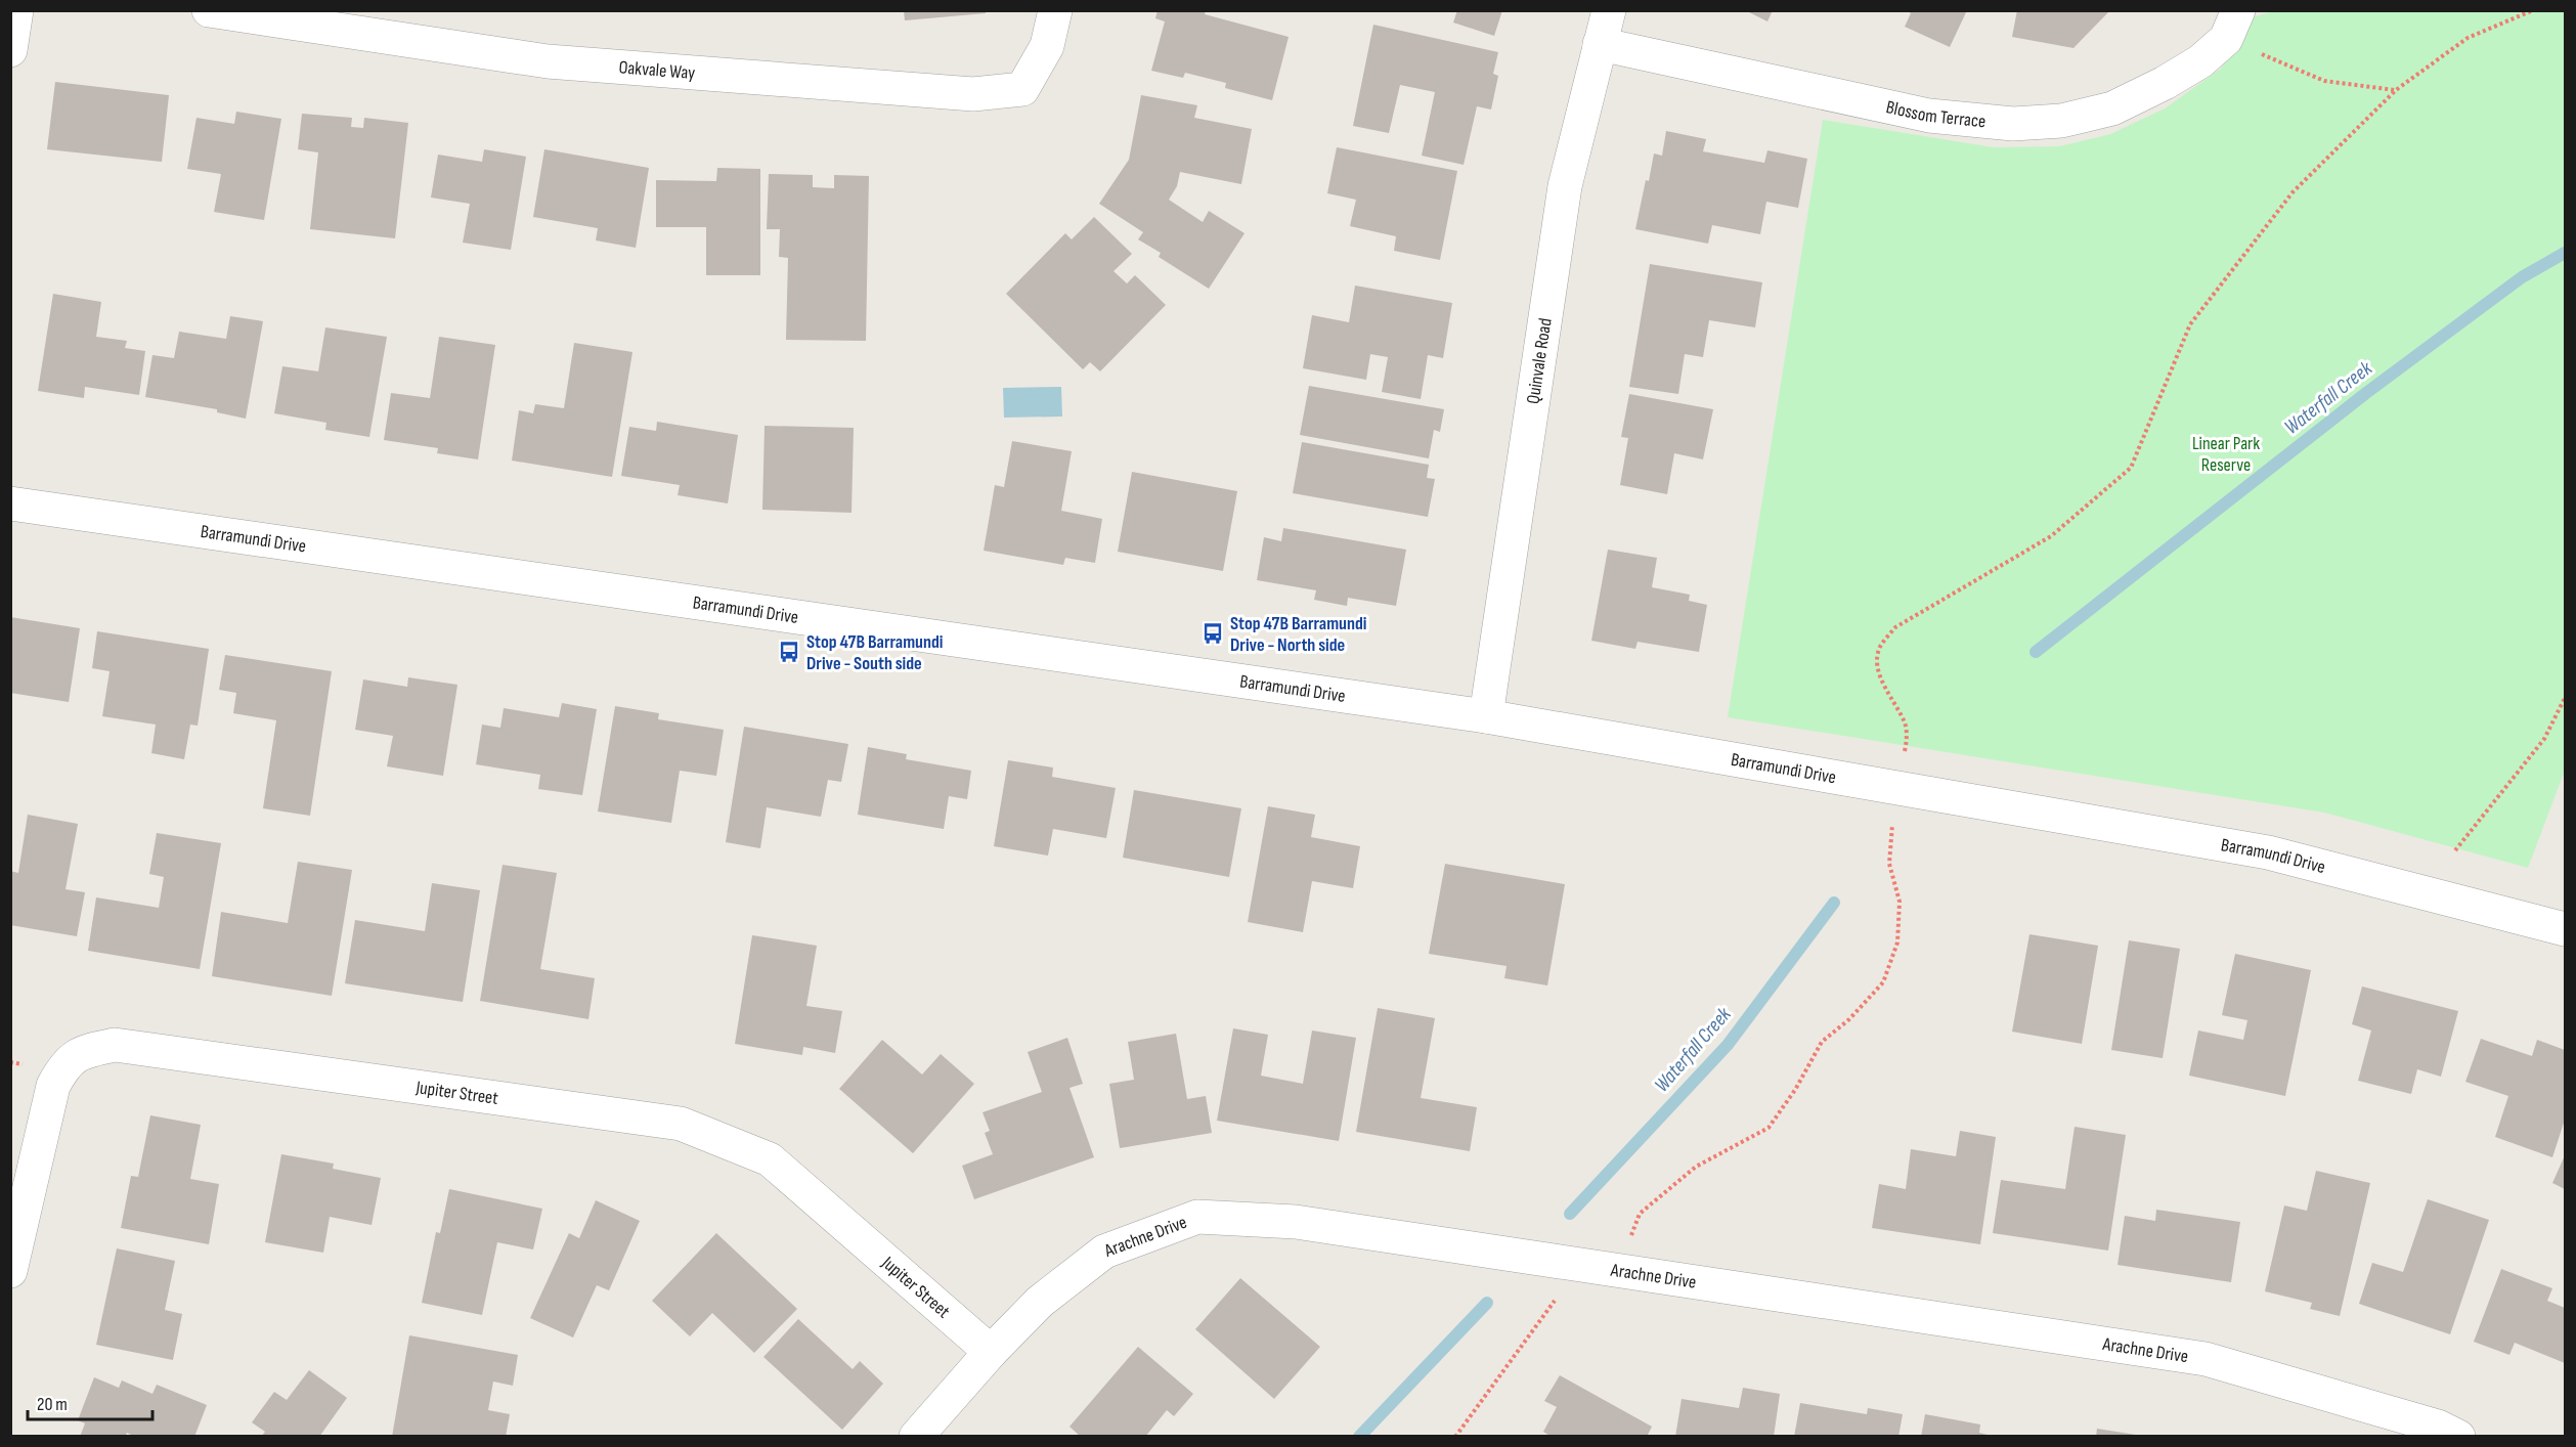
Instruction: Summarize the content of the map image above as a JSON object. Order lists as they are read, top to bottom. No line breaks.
{"streets":{"street":["Oakvale Way","Blossom Terrace","Quinvale Road","Barramundi Drive","Jupiter Street","Arachne Drive"]},"crossings":[["Blossom Terrace","Quinvale Road"],["Quinvale Road","Barramundi Drive"],["Jupiter Street","Arachne Drive"]],"water":["Waterfall Creek"],"parks":["Linear Park Reserve"],"places":{"bus stop":["Stop 47B Barramundi Drive - North side","Stop 47B Barramundi Drive - South side"]},"scale_bar":"20 m"}
